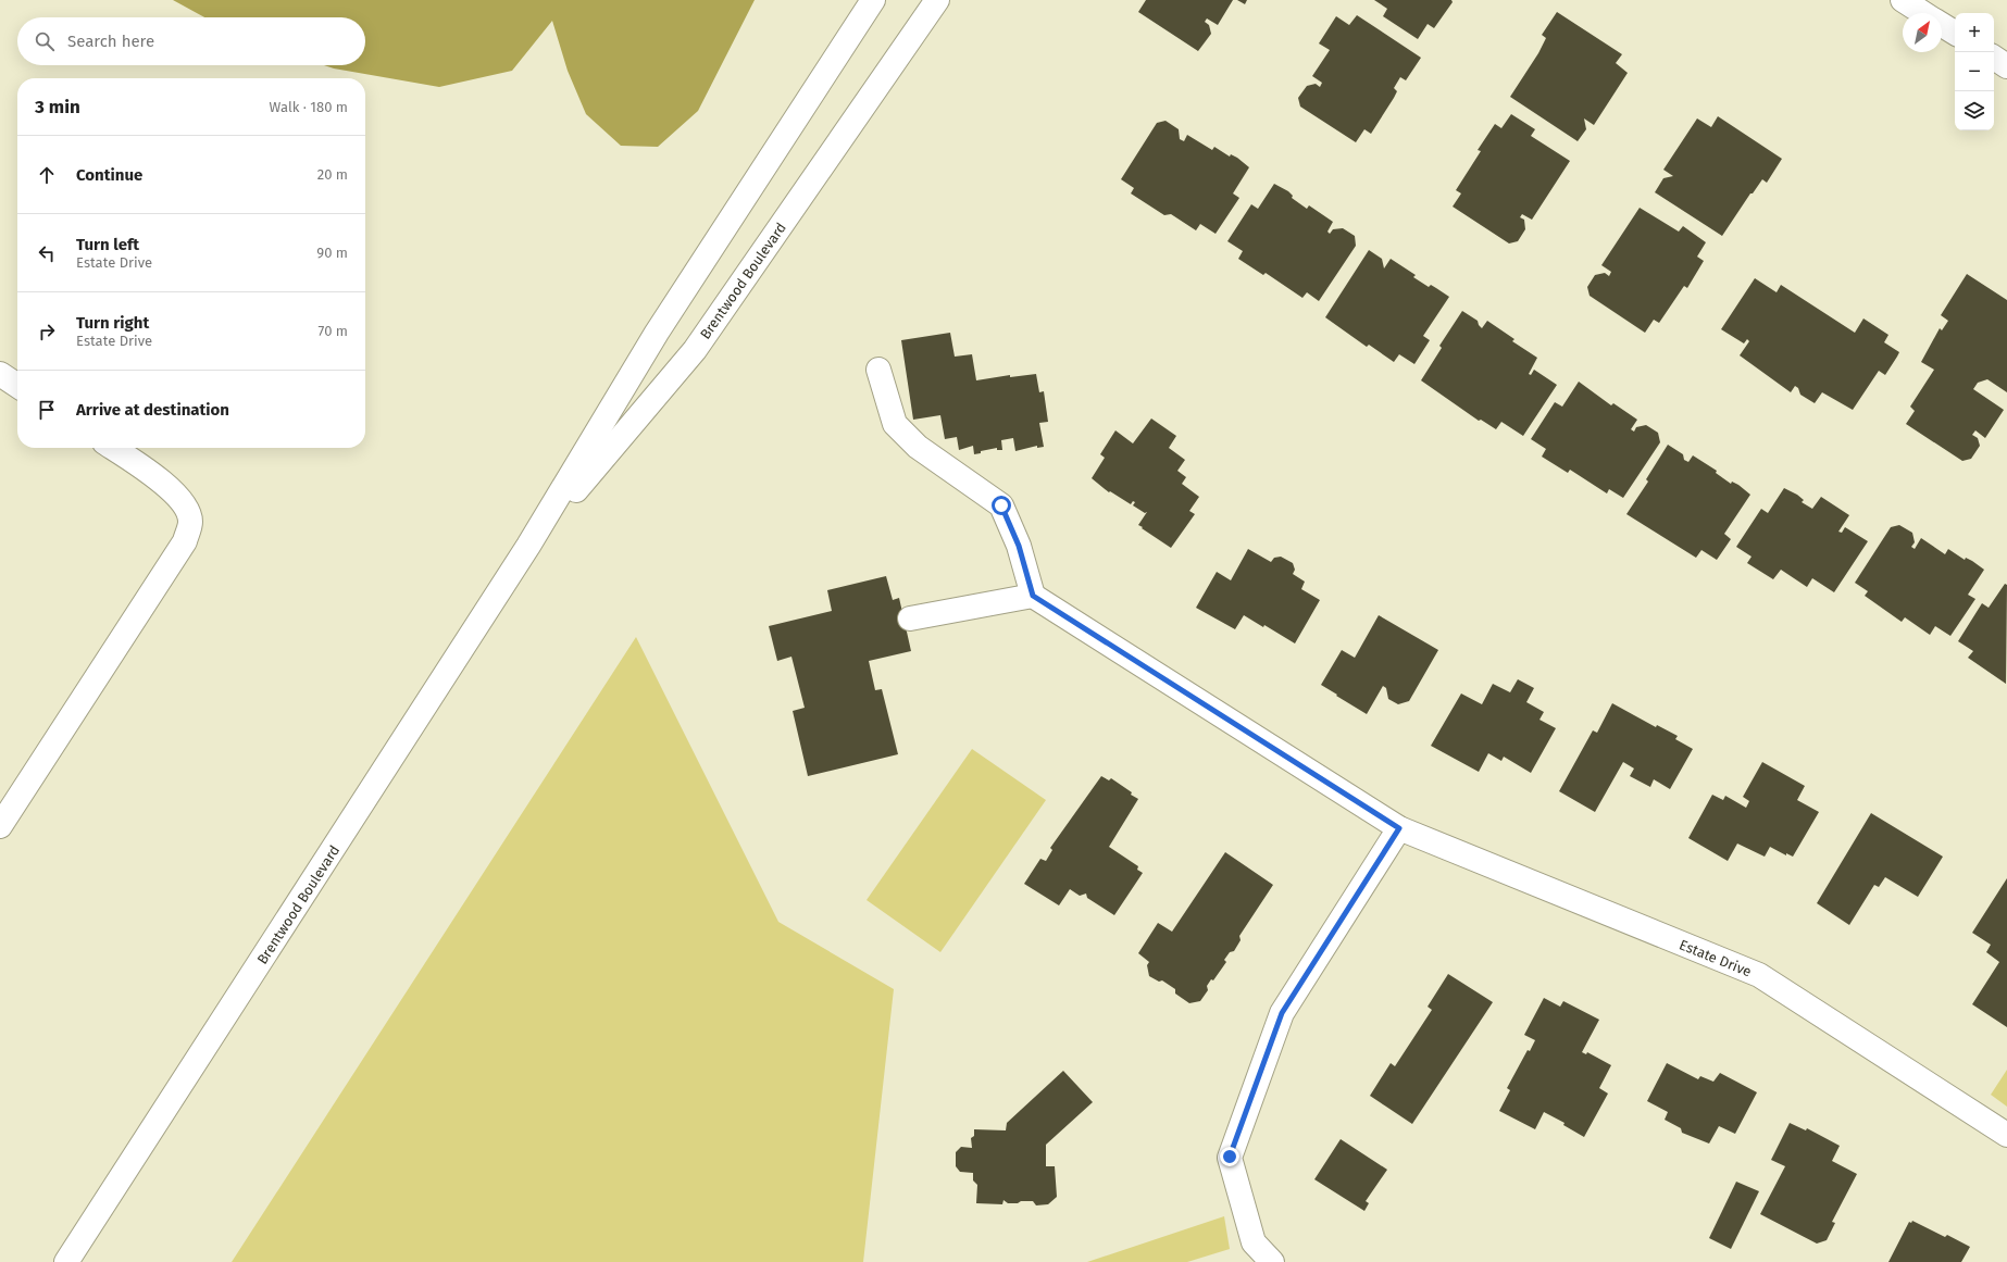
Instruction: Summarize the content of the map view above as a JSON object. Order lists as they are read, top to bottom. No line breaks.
{"streets":{"street":["Brentwood Boulevard","Estate Drive"]},"north":"top right","page":{"map_buttons":["+","−"],"search":"Search here","heading":["3 min","Walk · 180 m"],"list":[["Continue","20 m"],["Turn left","Estate Drive","90 m"],["Turn right","Estate Drive","70 m"],"Arrive at destination"]}}
